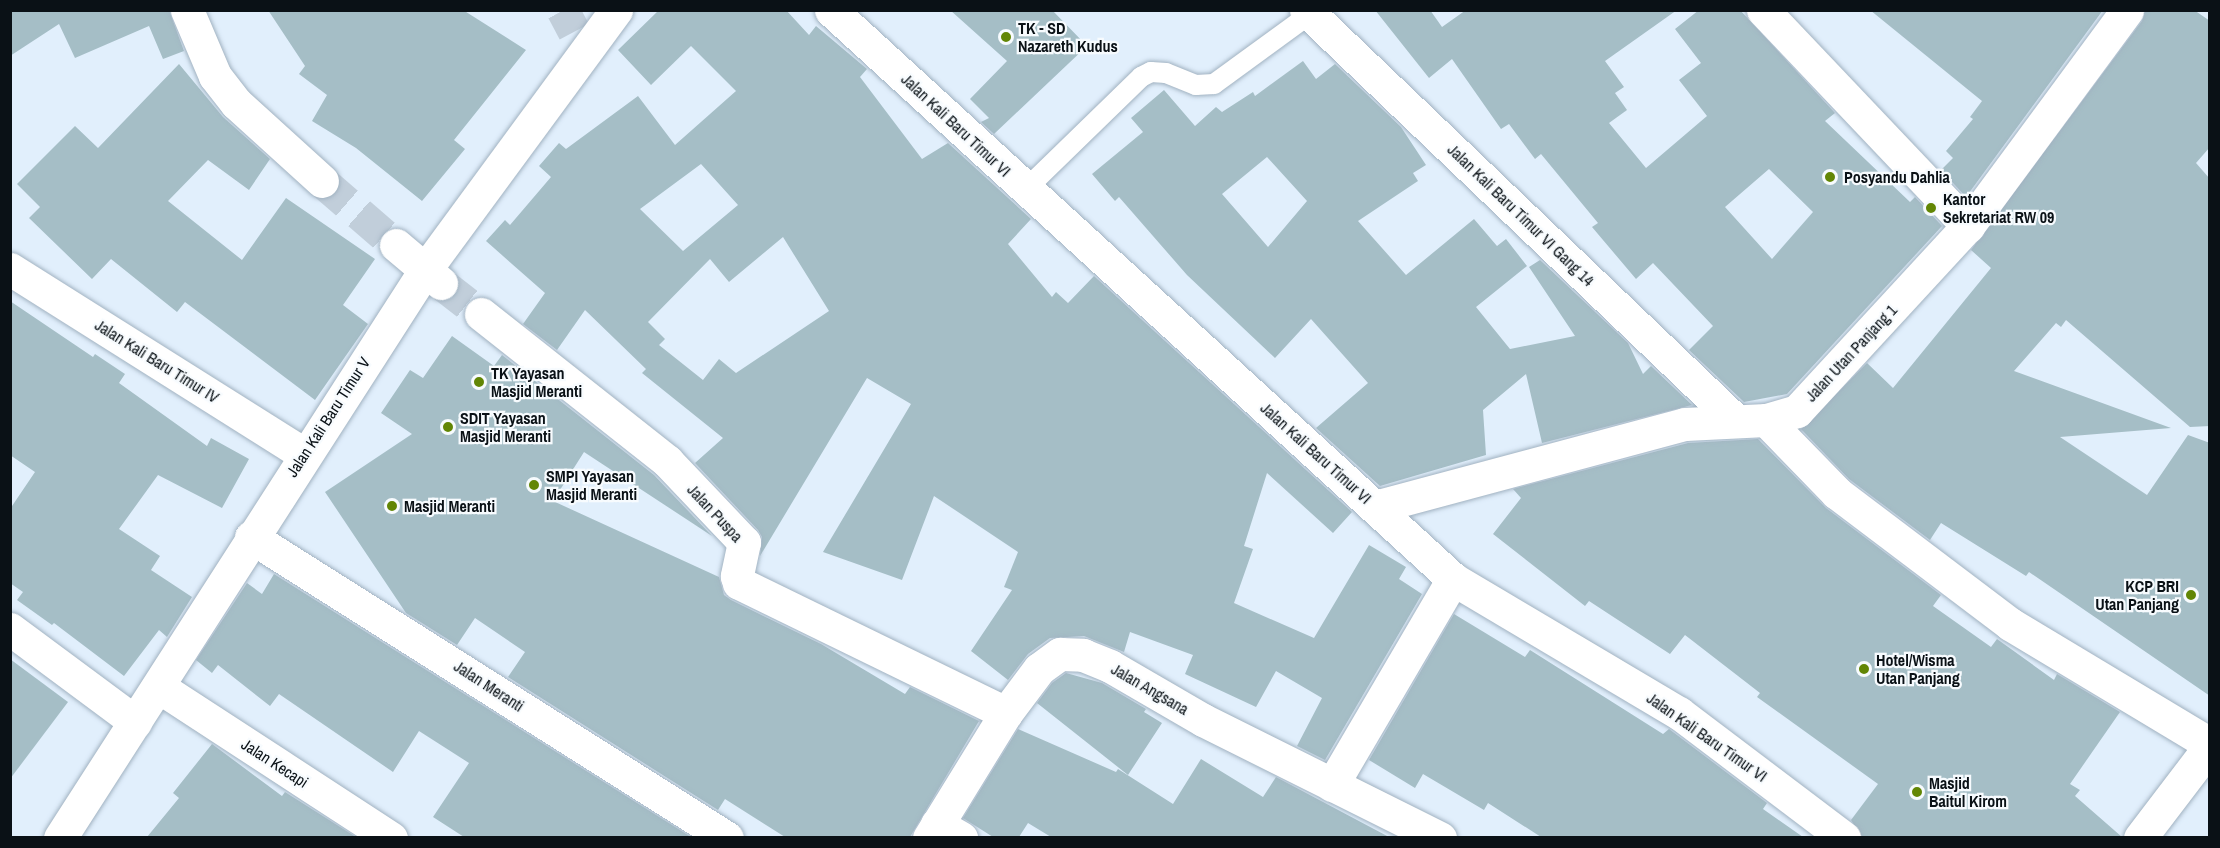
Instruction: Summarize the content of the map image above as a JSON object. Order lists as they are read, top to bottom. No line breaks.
{"streets":{"street":["Jalan Kali Baru Timur VI","Jalan Kali Baru Timur VI Gang 14","Jalan Utan Panjang 1","Jalan Kali Baru Timur IV","Jalan Kali Baru Timur V","Jalan Puspa","Jalan Meranti","Jalan Angsana","Jalan Kecapi"]},"crossings":[["Jalan Kali Baru Timur VI","Jalan Utan Panjang 1"],["Jalan Kali Baru Timur VI Gang 14","Jalan Utan Panjang 1"],["Jalan Kali Baru Timur IV","Jalan Kali Baru Timur V"],["Jalan Kali Baru Timur V","Jalan Meranti"],["Jalan Kali Baru Timur V","Jalan Kecapi"],["Jalan Puspa","Jalan Angsana"]],"places":["TK - SD Nazareth Kudus","Posyandu Dahlia","Kantor Sekretariat RW 09","TK Yayasan Masjid Meranti","SDIT Yayasan Masjid Meranti","SMPI Yayasan Masjid Meranti","Masjid Meranti","KCP BRI Utan Panjang","Hotel/Wisma Utan Panjang","Masjid Baitul Kirom"]}
